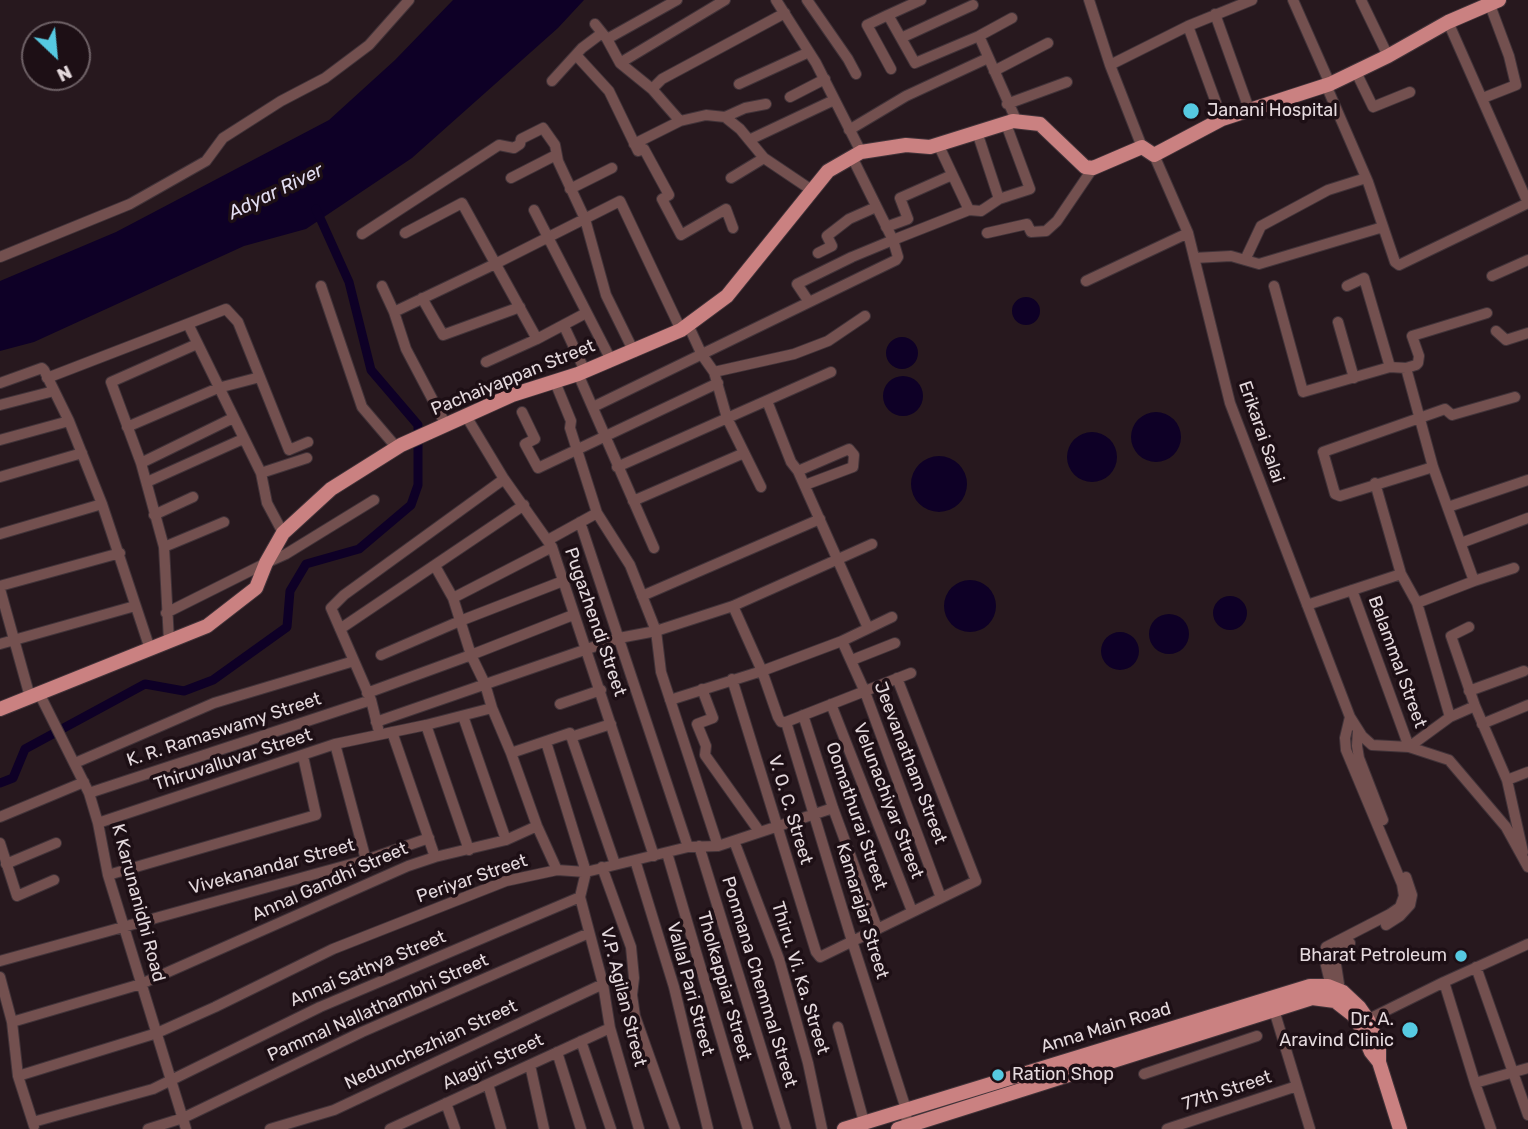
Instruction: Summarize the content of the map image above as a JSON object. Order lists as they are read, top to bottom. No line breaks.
{"streets":{"main road":["Pachaiyappan Street","Anna Main Road"],"street":["Erikarai Salai","Pugazhendi Street","Balammal Street","K. R. Ramaswamy Street","Thiruvalluvar Street","Jeevanatham Street","Velunachiyar Street","V. O. C. Street","Oomathurai Street","Vivekanandar Street","Periyar Street","Annal Gandhi Street","K Karunanidhi Road","Kamarajar Street","Annai Sathya Street","Thiru. Vi. Ka. Street","Ponmana Chemmal Street","Tholkappiar Street","Vallal Pari Street","V.P. Agilan Street","Pammal Nallathambhi Street","Nedunchezhian Street","Alagiri Street","77th Street"]},"crossings":[["Pachaiyappan Street","Pugazhendi Street"],["Pachaiyappan Street","K Karunanidhi Road"],["Pugazhendi Street","K. R. Ramaswamy Street"],["Pugazhendi Street","Periyar Street"],["K. R. Ramaswamy Street","K Karunanidhi Road"],["Thiruvalluvar Street","K Karunanidhi Road"],["V. O. C. Street","Periyar Street"],["V. O. C. Street","Kamarajar Street"],["Oomathurai Street","Periyar Street"],["Vivekanandar Street","K Karunanidhi Road"],["Periyar Street","K Karunanidhi Road"],["Periyar Street","Kamarajar Street"],["Periyar Street","Thiru. Vi. Ka. Street"],["Periyar Street","Ponmana Chemmal Street"],["Periyar Street","Tholkappiar Street"],["Periyar Street","Vallal Pari Street"],["Periyar Street","V.P. Agilan Street"],["Annal Gandhi Street","K Karunanidhi Road"],["K Karunanidhi Road","Annai Sathya Street"],["K Karunanidhi Road","Pammal Nallathambhi Street"],["Kamarajar Street","Anna Main Road"],["Annai Sathya Street","V.P. Agilan Street"],["V.P. Agilan Street","Pammal Nallathambhi Street"],["V.P. Agilan Street","Nedunchezhian Street"],["V.P. Agilan Street","Alagiri Street"]],"water":["Adyar River"],"places":["Janani Hospital","Bharat Petroleum","Dr. A. Aravind Clinic","Ration Shop"],"north":"bottom right"}
